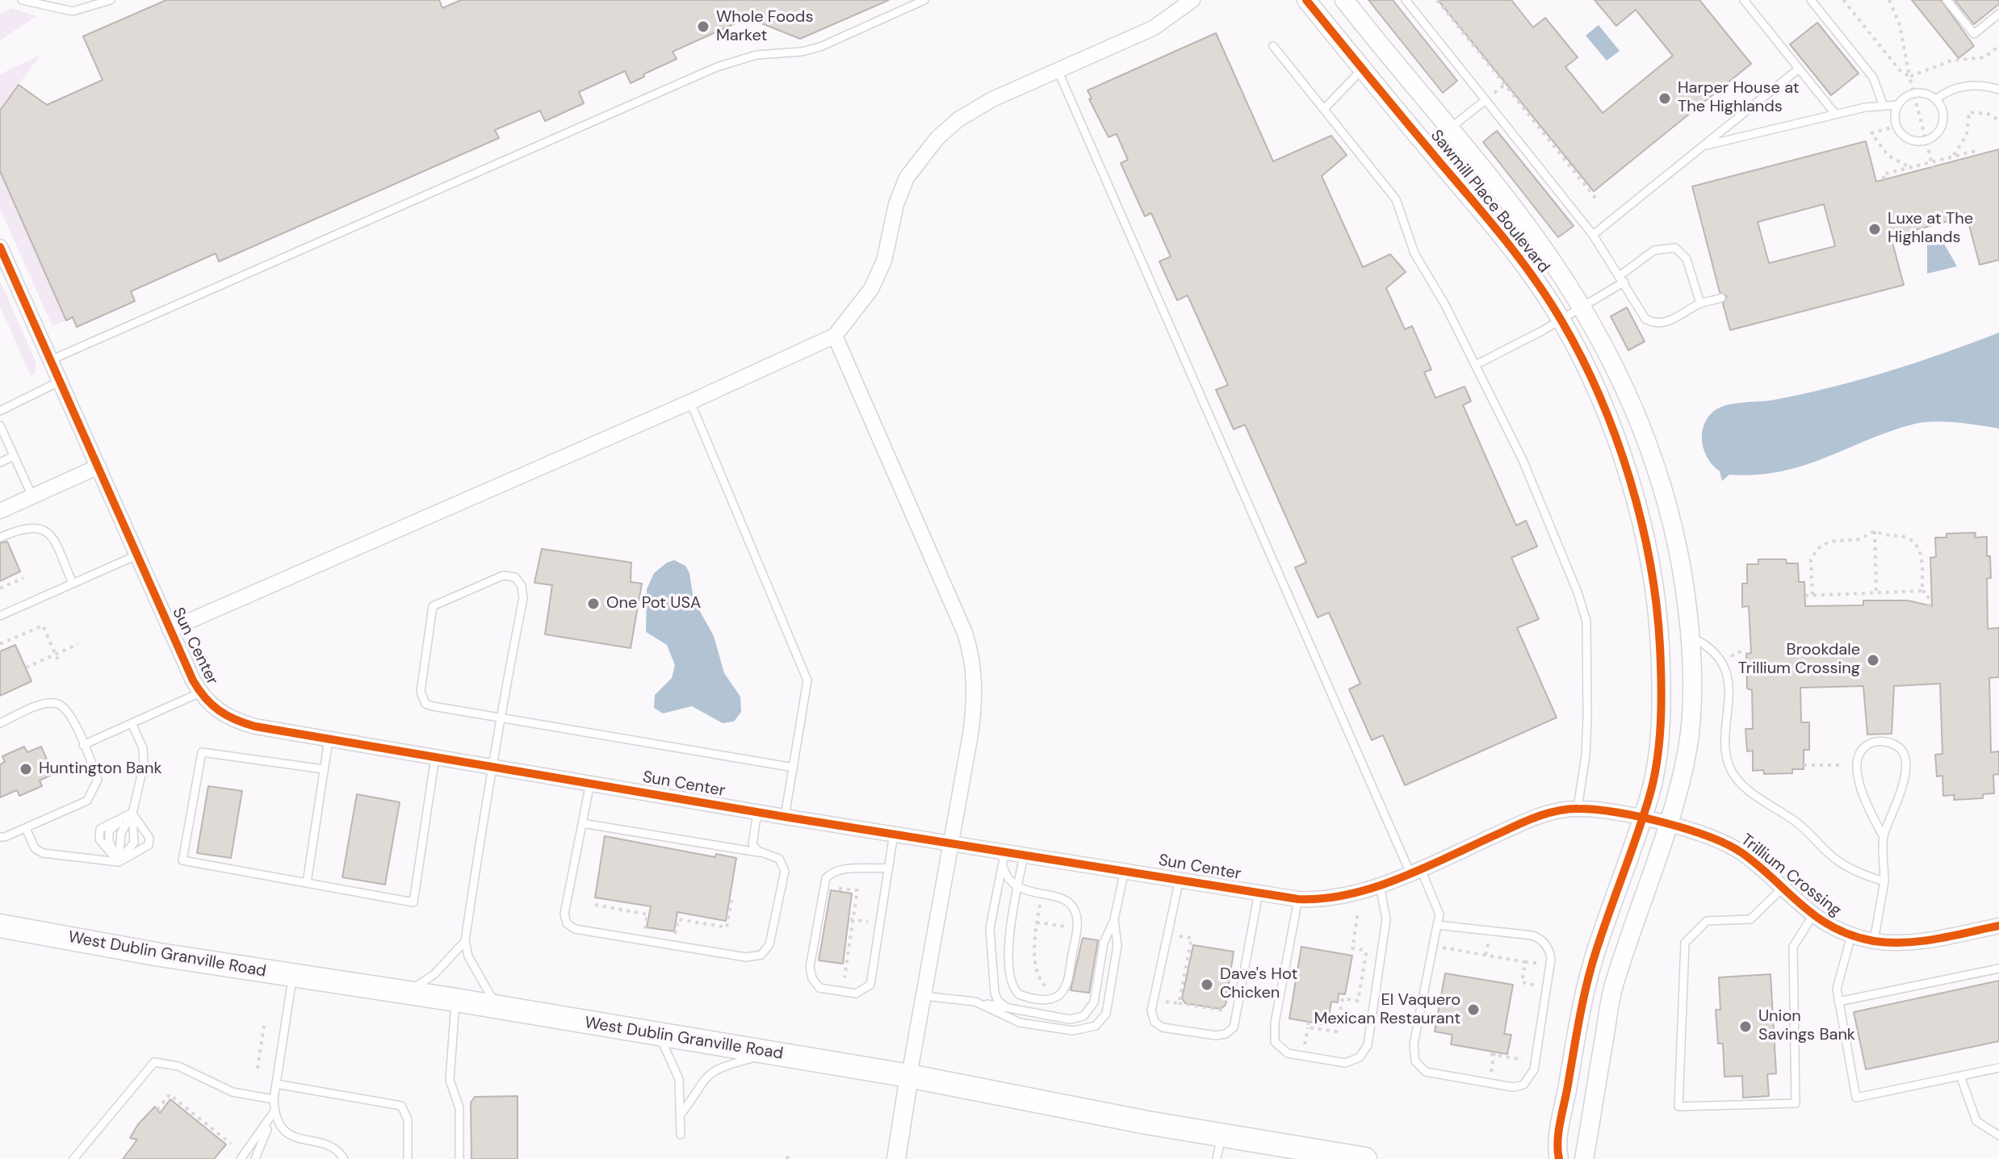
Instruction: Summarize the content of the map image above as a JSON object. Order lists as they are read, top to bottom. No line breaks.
{"streets":{"main road":["West Dublin Granville Road"],"street":["Sawmill Place Boulevard","Sun Center","Trillium Crossing"]},"crossings":[["Sawmill Place Boulevard","Sun Center"],["Sawmill Place Boulevard","Trillium Crossing"],["Sun Center","Trillium Crossing"]],"places":["Whole Foods Market","Harper House at The Highlands","Luxe at The Highlands","One Pot USA","Brookdale Trillium Crossing","Huntington Bank","Dave's Hot Chicken","El Vaquero Mexican Restaurant","Union Savings Bank"]}
